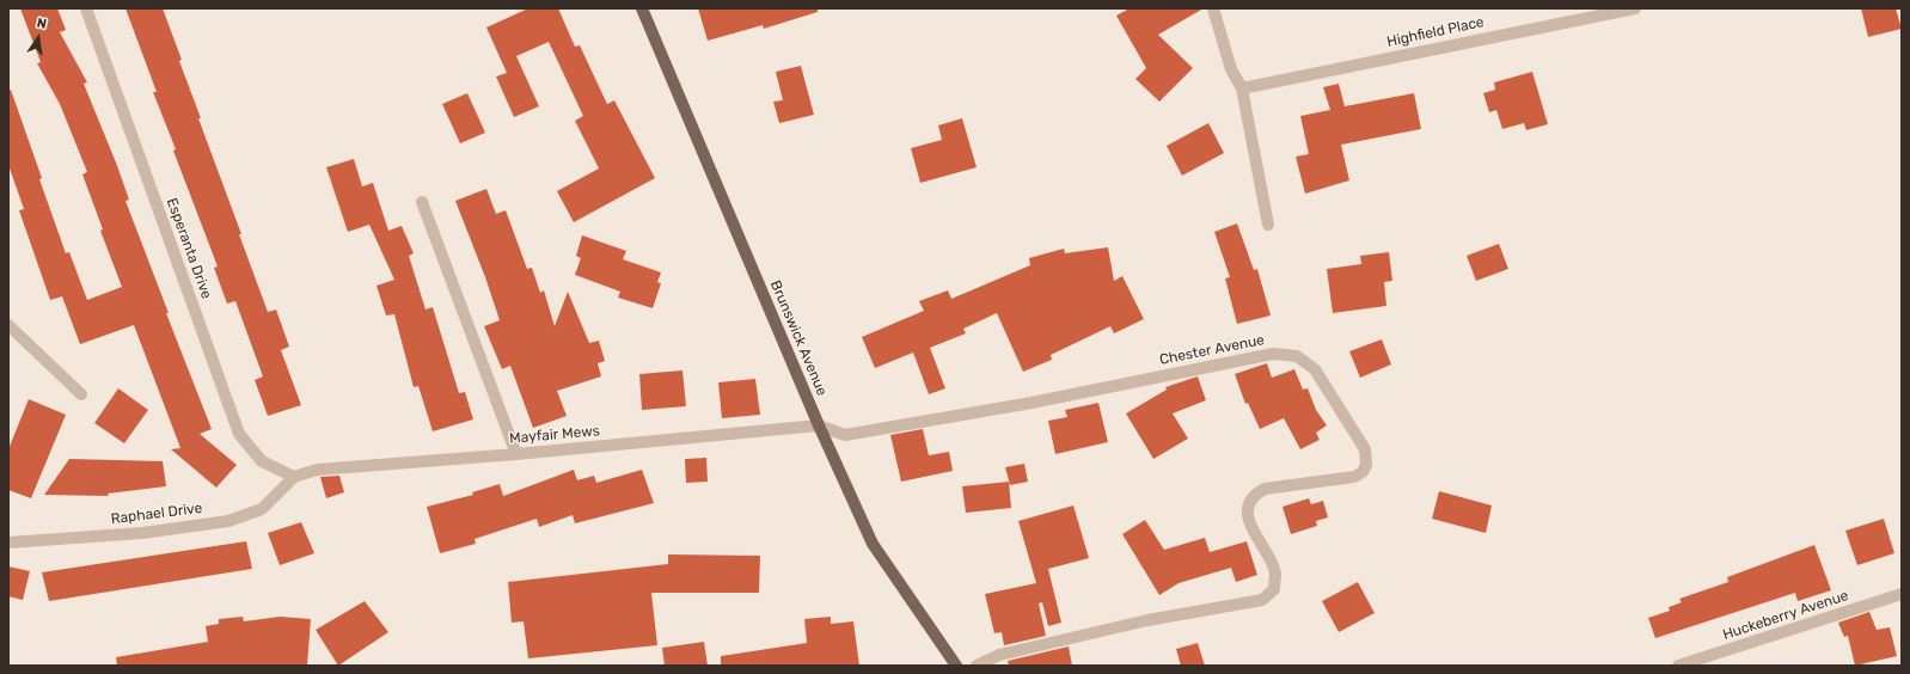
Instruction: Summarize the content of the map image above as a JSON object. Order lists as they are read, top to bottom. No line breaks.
{"streets":{"main road":["Brunswick Avenue"],"street":["Highfield Place","Esperanta Drive","Chester Avenue","Mayfair Mews","Raphael Drive","Huckeberry Avenue"]},"crossings":[["Esperanta Drive","Mayfair Mews"],["Esperanta Drive","Raphael Drive"],["Brunswick Avenue","Chester Avenue"],["Brunswick Avenue","Mayfair Mews"],["Chester Avenue","Mayfair Mews"],["Mayfair Mews","Raphael Drive"]],"north":"top"}
